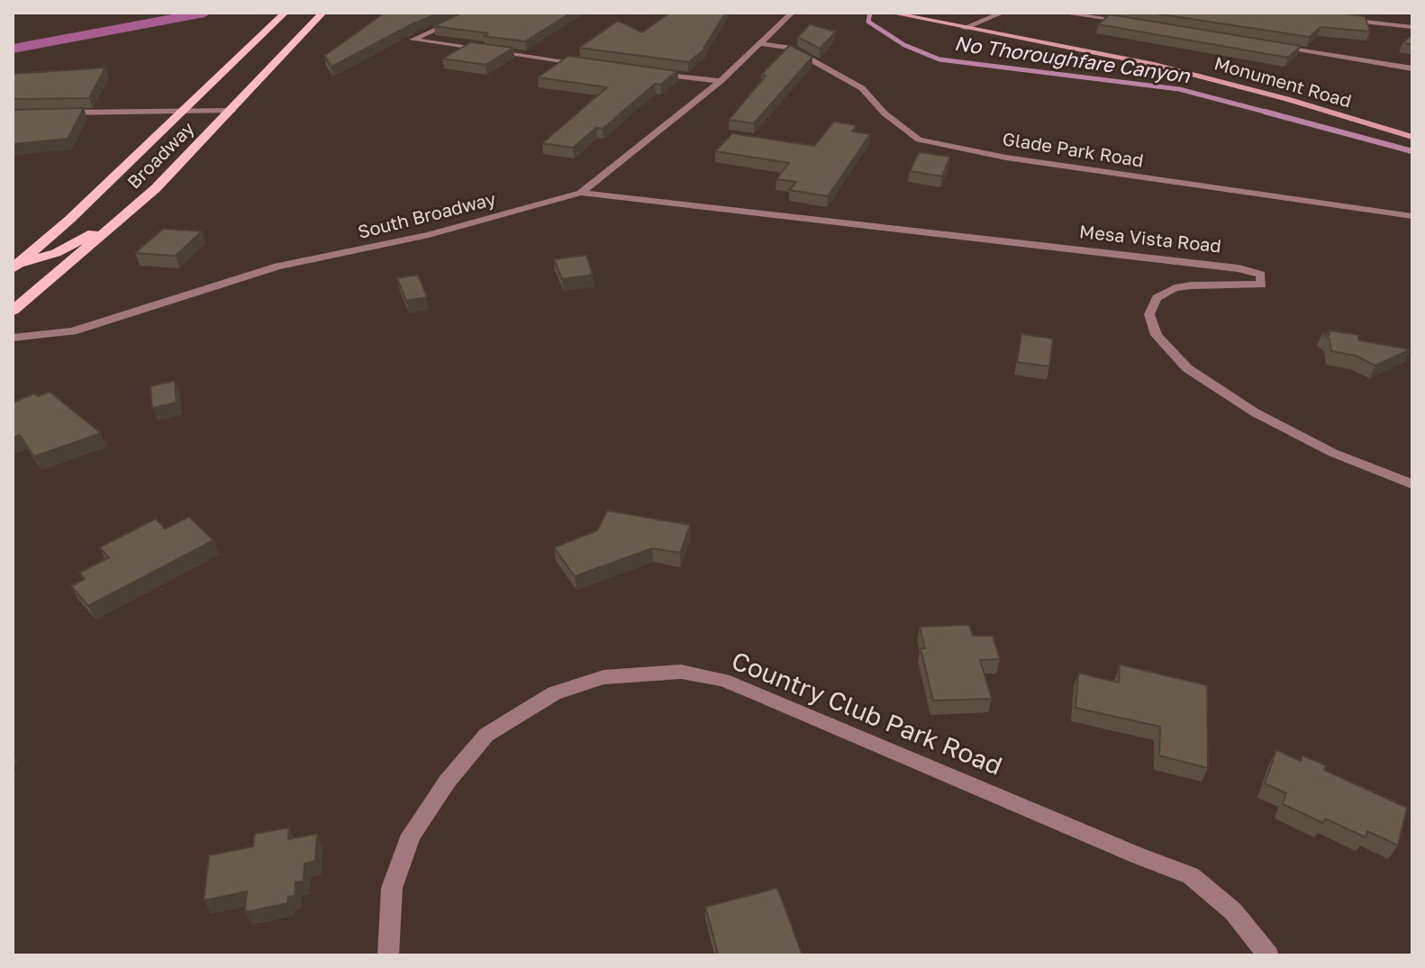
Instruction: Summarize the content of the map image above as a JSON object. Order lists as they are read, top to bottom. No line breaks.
{"streets":{"main road":["Monument Road","Broadway"],"street":["Glade Park Road","South Broadway","Mesa Vista Road","Country Club Park Road"]},"crossings":[["Glade Park Road","South Broadway"],["South Broadway","Mesa Vista Road"]],"water":["No Thoroughfare Canyon"]}
